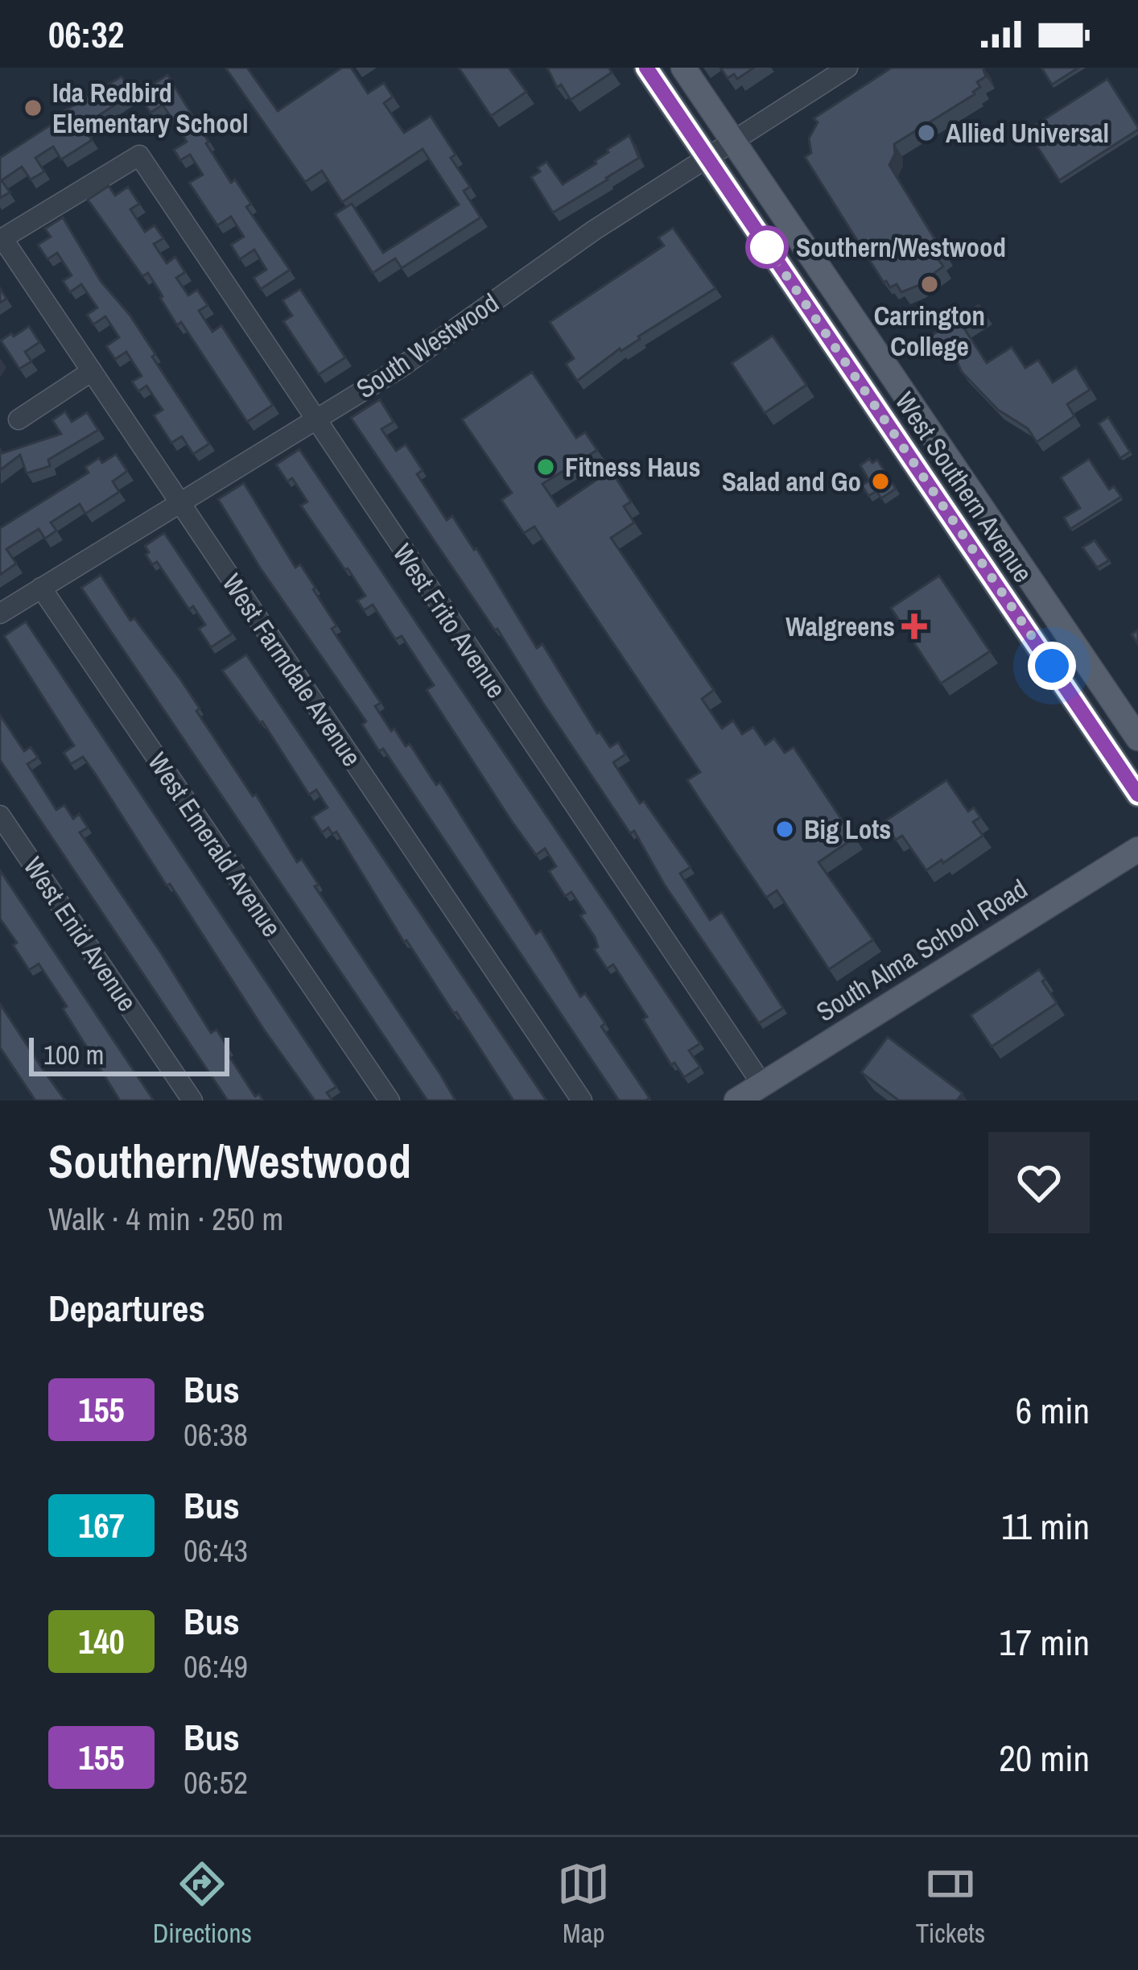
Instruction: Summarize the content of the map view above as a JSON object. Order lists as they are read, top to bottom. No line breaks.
{"streets":{"main road":["West Southern Avenue","South Alma School Road"],"street":["South Westwood","West Frito Avenue","West Farmdale Avenue","West Emerald Avenue","West Enid Avenue"]},"crossings":[["South Westwood","West Southern Avenue"],["South Westwood","West Frito Avenue"],["South Westwood","West Farmdale Avenue"],["South Westwood","West Emerald Avenue"],["West Frito Avenue","West Farmdale Avenue"],["West Frito Avenue","South Alma School Road"]],"places":{"other":["Ida Redbird Elementary School","Allied Universal","Southern/Westwood","Carrington College","Fitness Haus","Salad and Go","Big Lots"],"health":["Walgreens"]},"lines":["bus line 155"],"scale_bar":"100 m","page":{"status":"06:32","scale":"100 m","heading":[["Southern/Westwood","Walk · 4 min · 250 m"],"Departures"],"list":[{"mark":"155","name":"Bus","note":"06:38","value":"6 min"},{"mark":"167","name":"Bus","note":"06:43","value":"11 min"},{"mark":"140","name":"Bus","note":"06:49","value":"17 min"},{"mark":"155","name":"Bus","note":"06:52","value":"20 min"}],"tabs":["Directions","Map","Tickets"]}}
